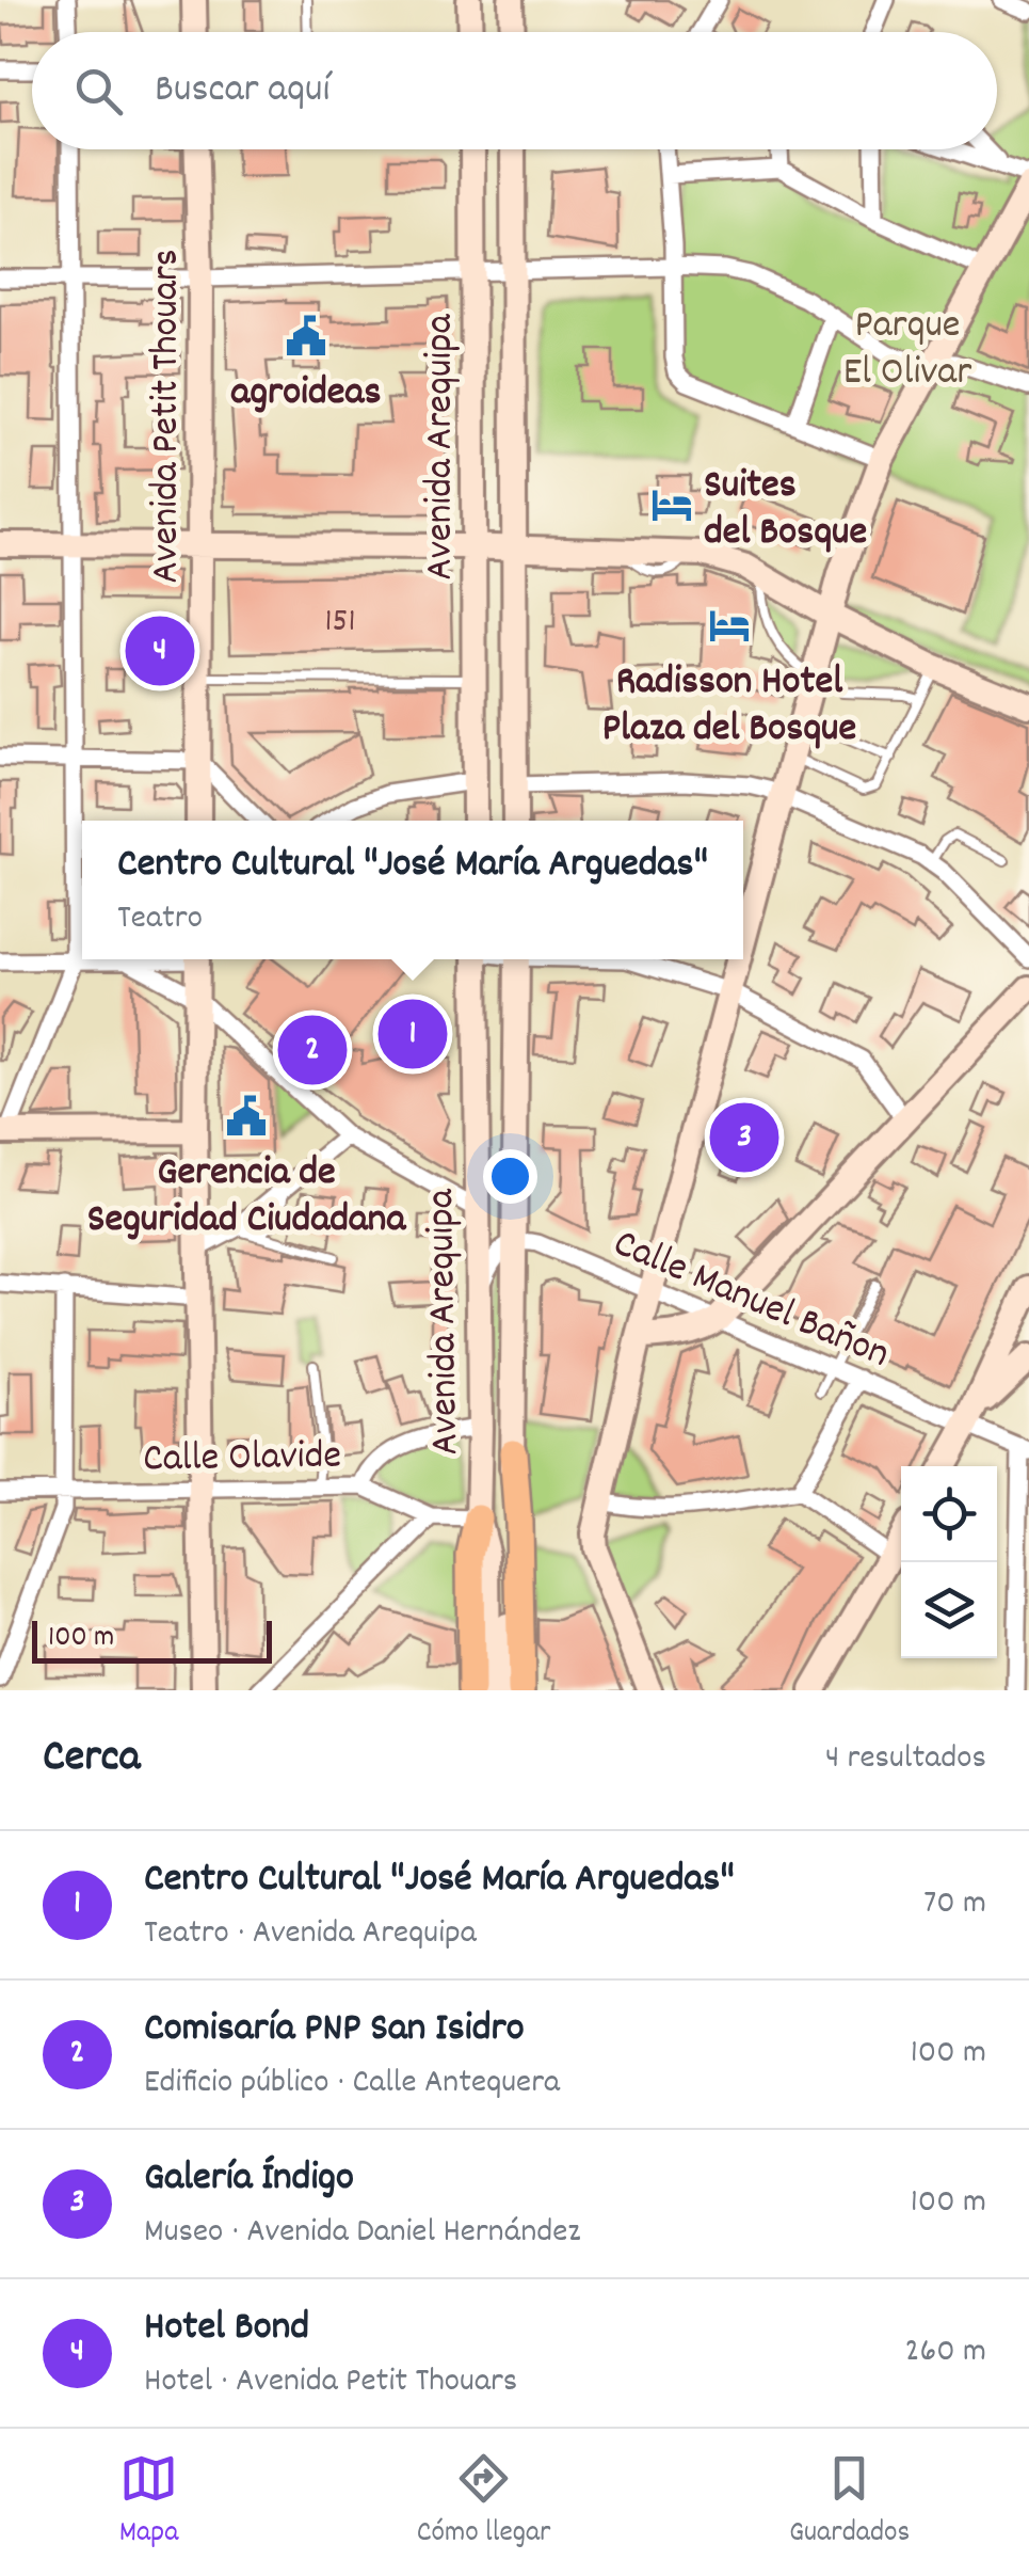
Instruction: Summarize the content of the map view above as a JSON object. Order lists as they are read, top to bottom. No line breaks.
{"streets":{"main road":["Avenida Petit Thouars","Avenida Arequipa"],"street":["Calle Manuel Bañon","Calle Olavide"]},"crossings":[["Avenida Arequipa","Calle Manuel Bañon"],["Avenida Arequipa","Calle Olavide"]],"parks":["Parque El Olivar"],"places":{"public building":["agroideas","Gerencia de Seguridad Ciudadana"],"hotel":["Suites del Bosque","Radisson Hotel Plaza del Bosque"]},"house_numbers":["151"],"scale_bar":"100 m","page":{"search":"Buscar aquí","pins":["4","1","2","3"],"popup":["Centro Cultural \"José María Arguedas\"","Teatro"],"scale":"100 m","heading":["Cerca","4 resultados"],"list":[{"mark":"1","name":"Centro Cultural \"José María Arguedas\"","note":"Teatro · Avenida Arequipa","value":"70 m"},{"mark":"2","name":"Comisaría PNP San Isidro","note":"Edificio público · Calle Antequera","value":"100 m"},{"mark":"3","name":"Galería Índigo","note":"Museo · Avenida Daniel Hernández","value":"100 m"},{"mark":"4","name":"Hotel Bond","note":"Hotel · Avenida Petit Thouars","value":"260 m"}],"nav":["Mapa","Cómo llegar","Guardados"]}}
